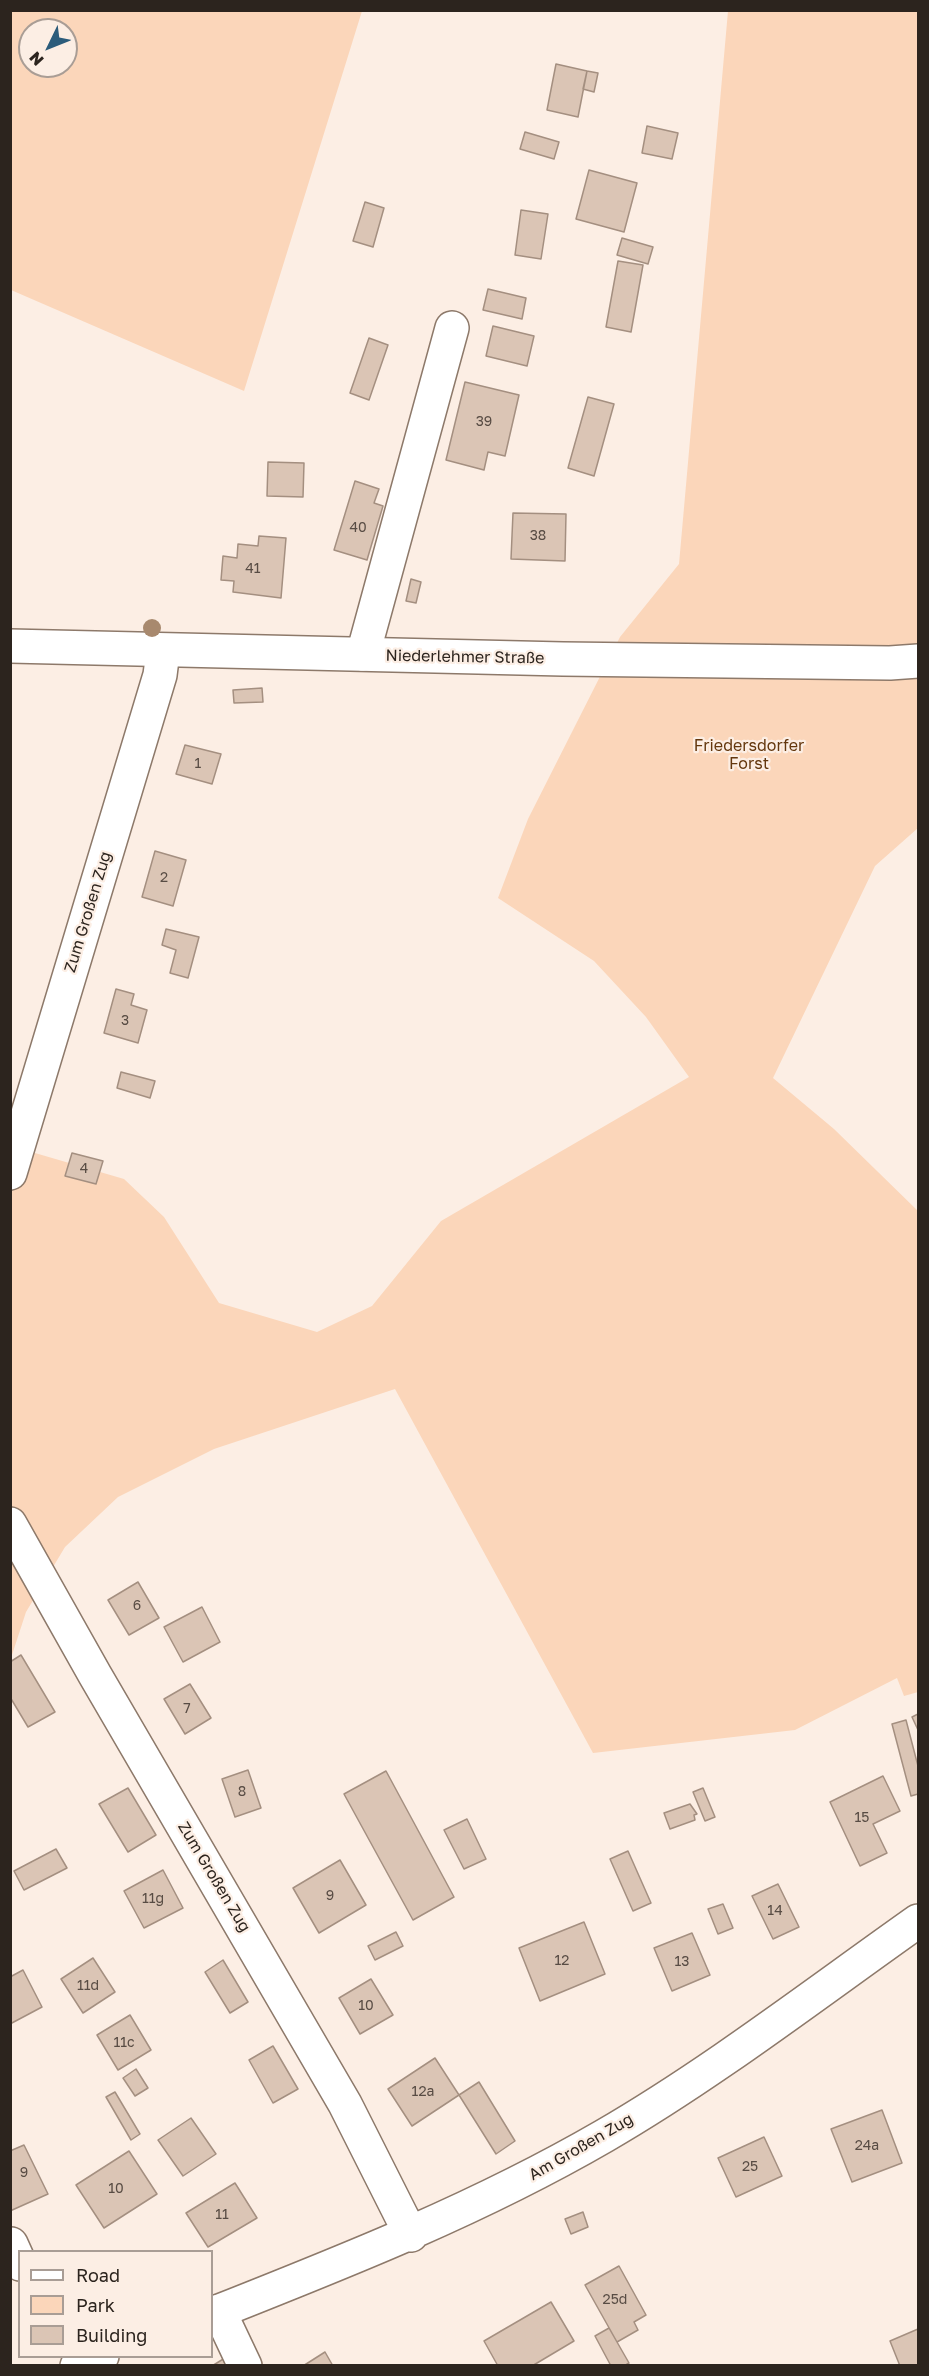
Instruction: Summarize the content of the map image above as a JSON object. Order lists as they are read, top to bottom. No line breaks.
{"streets":{"street":["Niederlehmer Straße","Zum Großen Zug","Am Großen Zug"]},"crossings":[["Niederlehmer Straße","Zum Großen Zug"],["Zum Großen Zug","Am Großen Zug"]],"parks":["Friedersdorfer Forst"],"house_numbers":["39","40","38","41","1","2","3","4","6","7","8","15","9","11g","14","12","13","11d","10","11c","12a","24a","25","9","10","11","25d"],"legend":["Road","Park","Building"],"north":"bottom left"}
